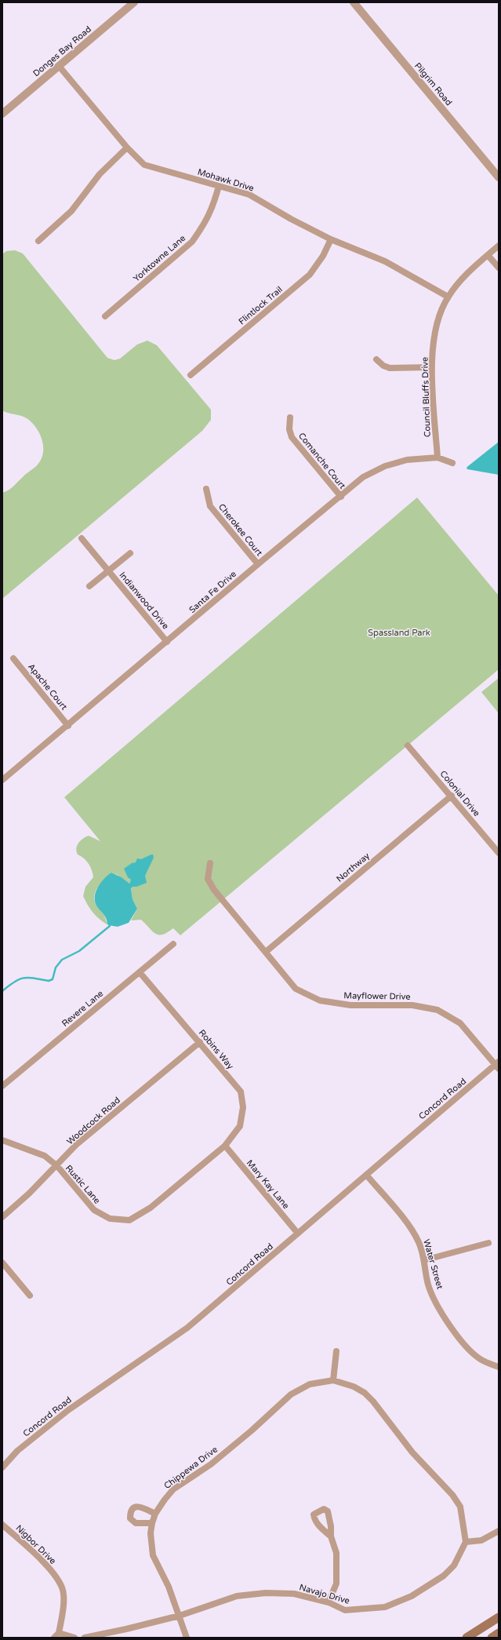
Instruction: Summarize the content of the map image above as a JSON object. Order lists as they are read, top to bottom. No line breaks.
{"streets":{"street":["Donges Bay Road","Pilgrim Road","Mohawk Drive","Yorktowne Lane","Flintlock Trail","Council Bluffs Drive","Comanche Court","Cherokee Court","Santa Fe Drive","Indianwood Drive","Apache Court","Colonial Drive","Northway","Mayflower Drive","Revere Lane","Robins Way","Concord Road","Woodcock Road","Rustic Lane","Mary Kay Lane","Water Street","Chippewa Drive","Nigbor Drive","Navajo Drive"]},"crossings":[["Donges Bay Road","Mohawk Drive"],["Mohawk Drive","Yorktowne Lane"],["Mohawk Drive","Flintlock Trail"],["Mohawk Drive","Council Bluffs Drive"],["Council Bluffs Drive","Santa Fe Drive"],["Comanche Court","Santa Fe Drive"],["Cherokee Court","Santa Fe Drive"],["Santa Fe Drive","Indianwood Drive"],["Santa Fe Drive","Apache Court"],["Colonial Drive","Northway"],["Northway","Mayflower Drive"],["Mayflower Drive","Concord Road"],["Revere Lane","Robins Way"],["Robins Way","Woodcock Road"],["Robins Way","Rustic Lane"],["Robins Way","Mary Kay Lane"],["Concord Road","Mary Kay Lane"],["Concord Road","Water Street"],["Woodcock Road","Rustic Lane"],["Rustic Lane","Mary Kay Lane"],["Chippewa Drive","Navajo Drive"]],"parks":["Spassland Park"]}
